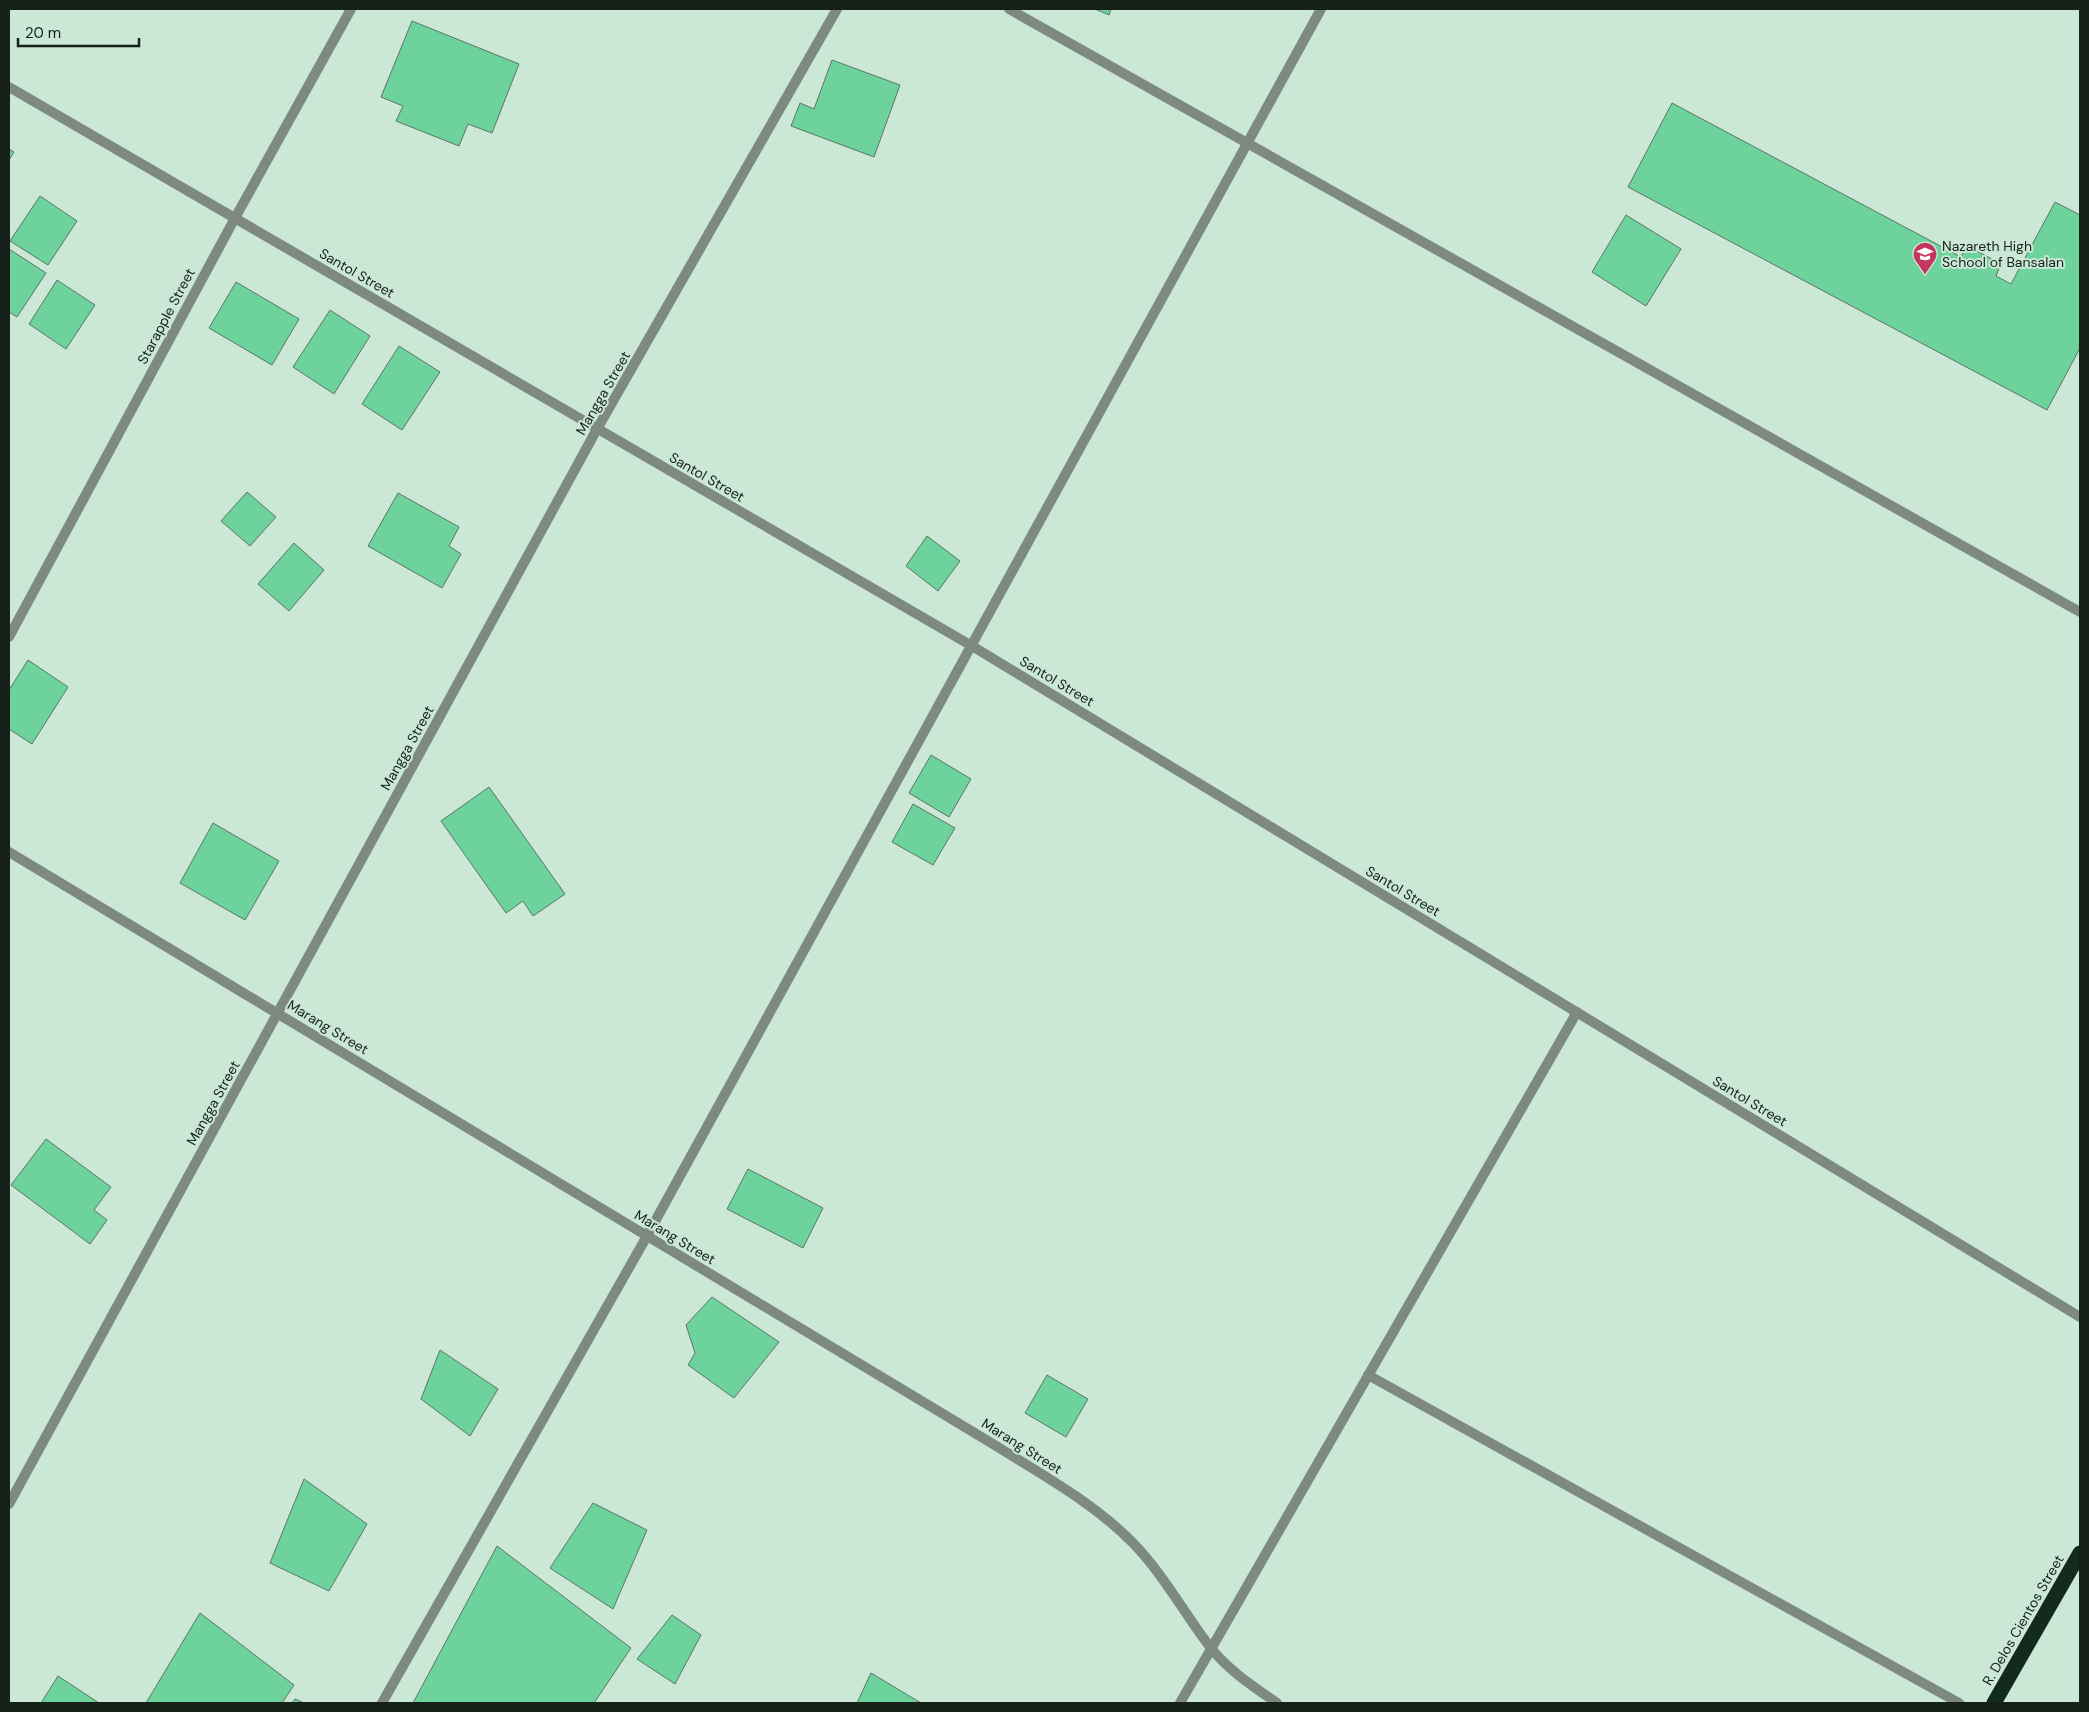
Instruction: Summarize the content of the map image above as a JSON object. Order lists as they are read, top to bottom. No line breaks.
{"streets":{"highway":["R. Delos Cientos Street"],"street":["Santol Street","Starapple Street","Mangga Street","Marang Street"]},"crossings":[["Santol Street","Starapple Street"],["Santol Street","Mangga Street"],["Mangga Street","Marang Street"]],"places":{"school or university":["Nazareth High School of Bansalan"]},"scale_bar":"20 m"}
